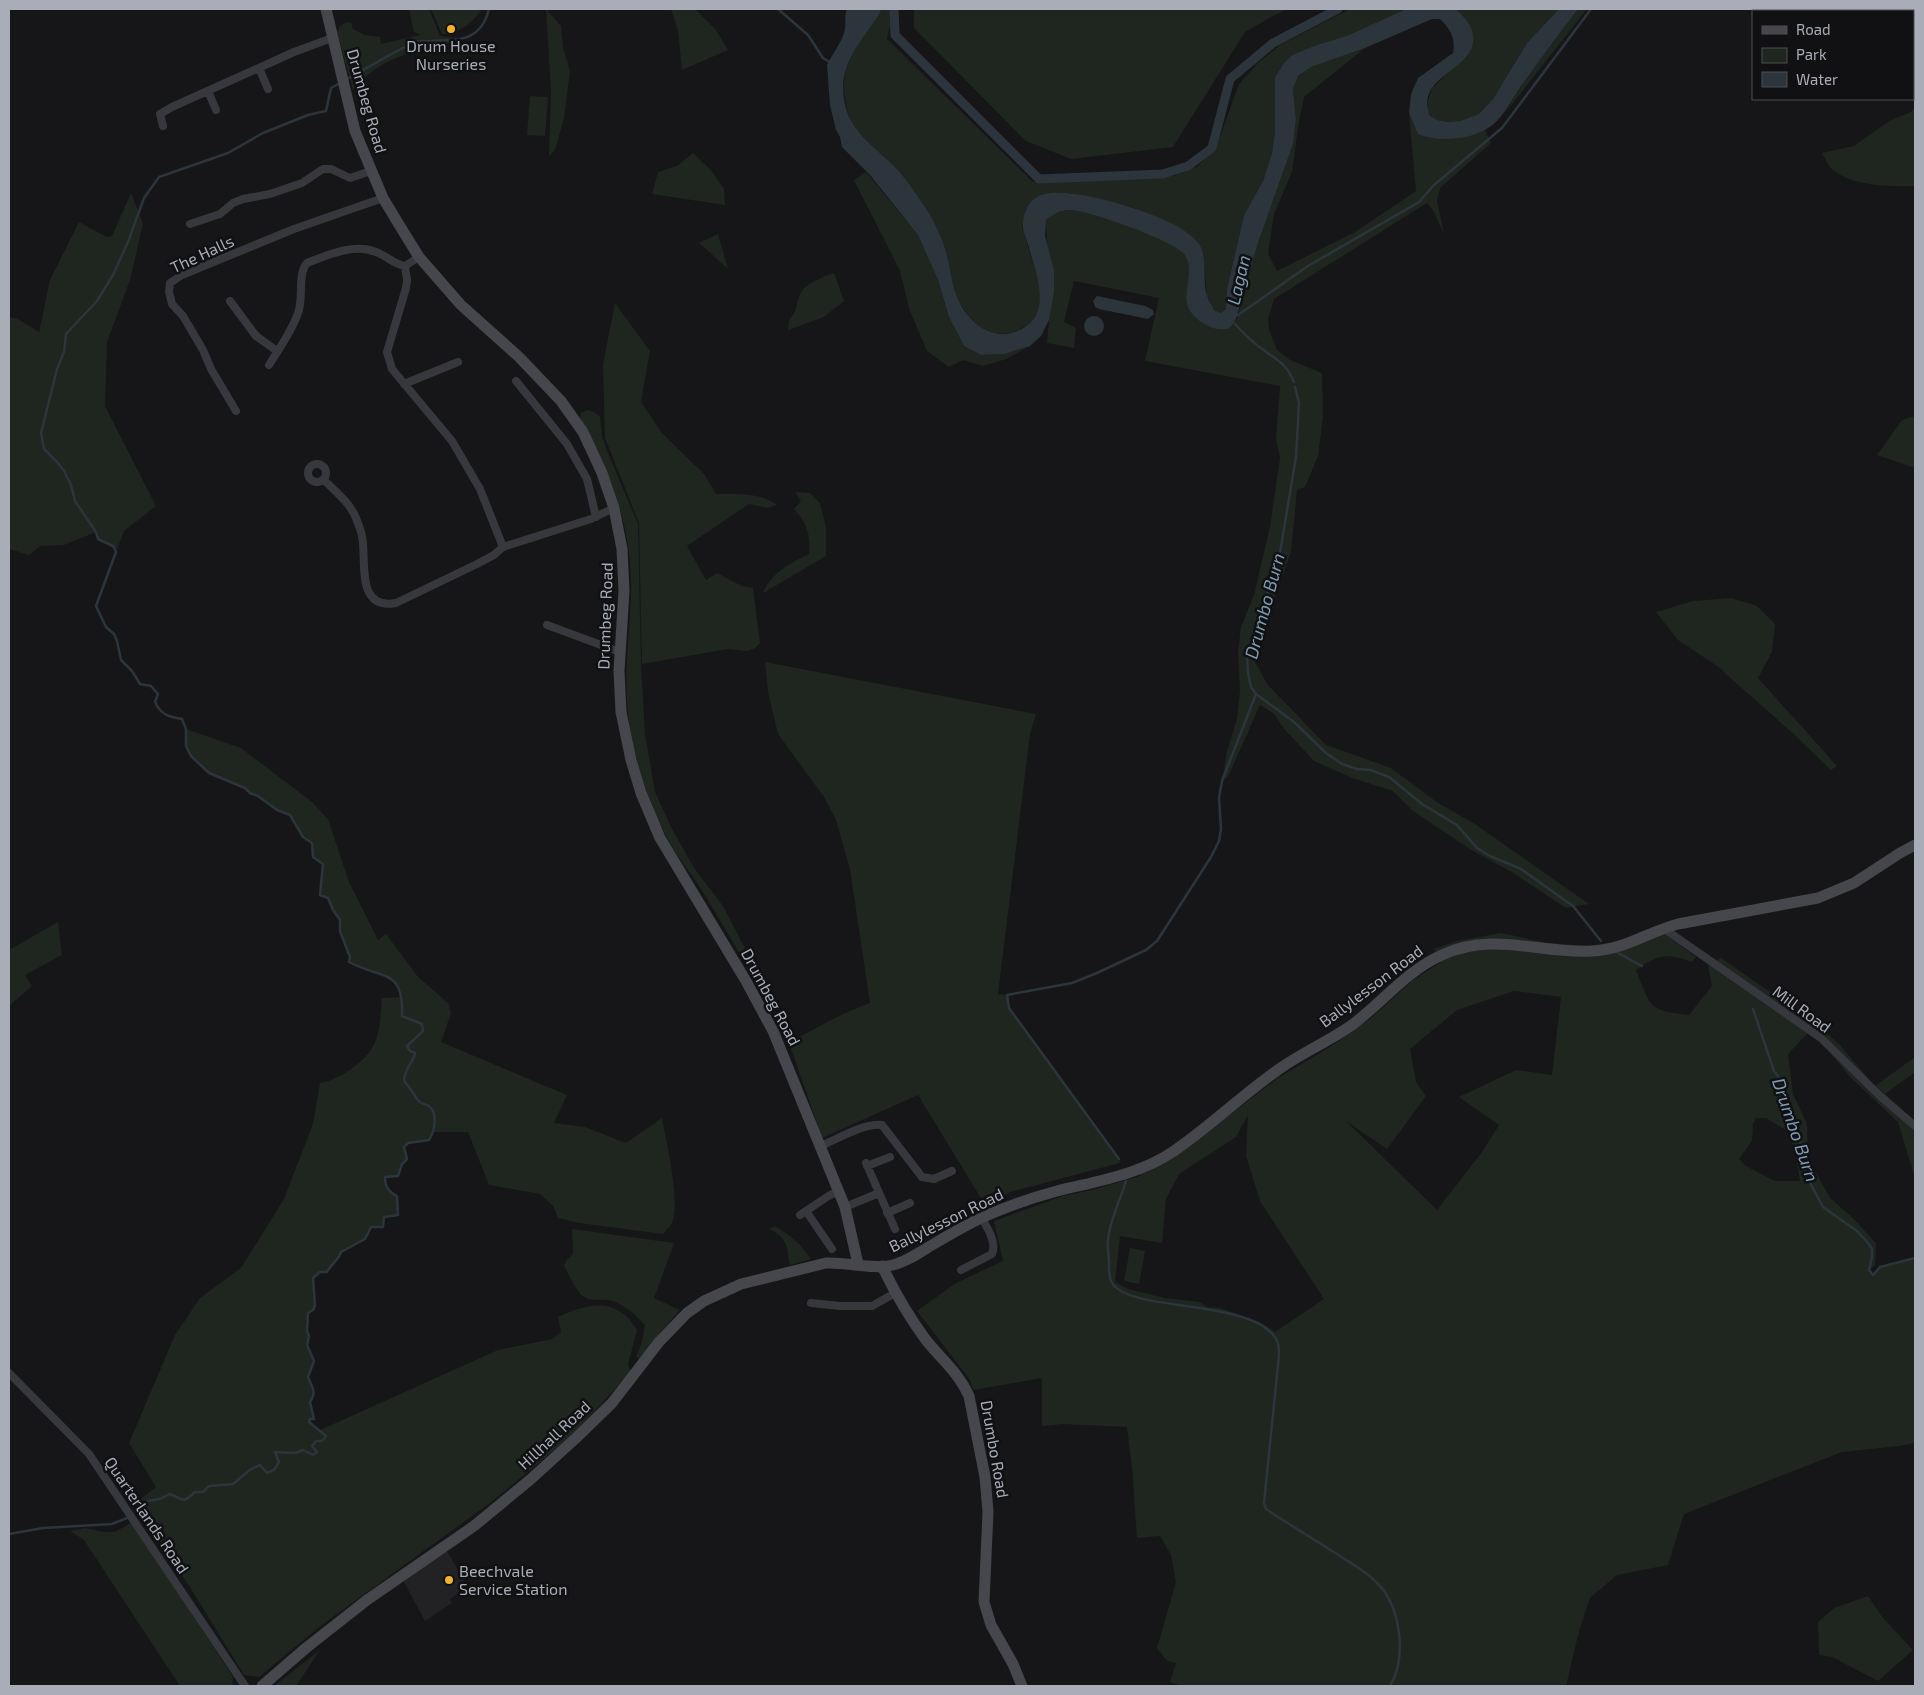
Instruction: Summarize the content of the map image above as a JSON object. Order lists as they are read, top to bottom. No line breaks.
{"streets":{"main road":["Drumbeg Road","Ballylesson Road","Hillhall Road","Drumbo Road"],"street":["The Halls","Mill Road","Quarterlands Road"]},"crossings":[["Drumbeg Road","The Halls"],["Drumbeg Road","Hillhall Road"],["Ballylesson Road","Mill Road"],["Ballylesson Road","Hillhall Road"],["Ballylesson Road","Drumbo Road"],["Hillhall Road","Drumbo Road"]],"water":["Lagan","Drumbo Burn"],"places":["Drum House Nurseries","Beechvale Service Station"],"legend":["Road","Park","Water"]}
